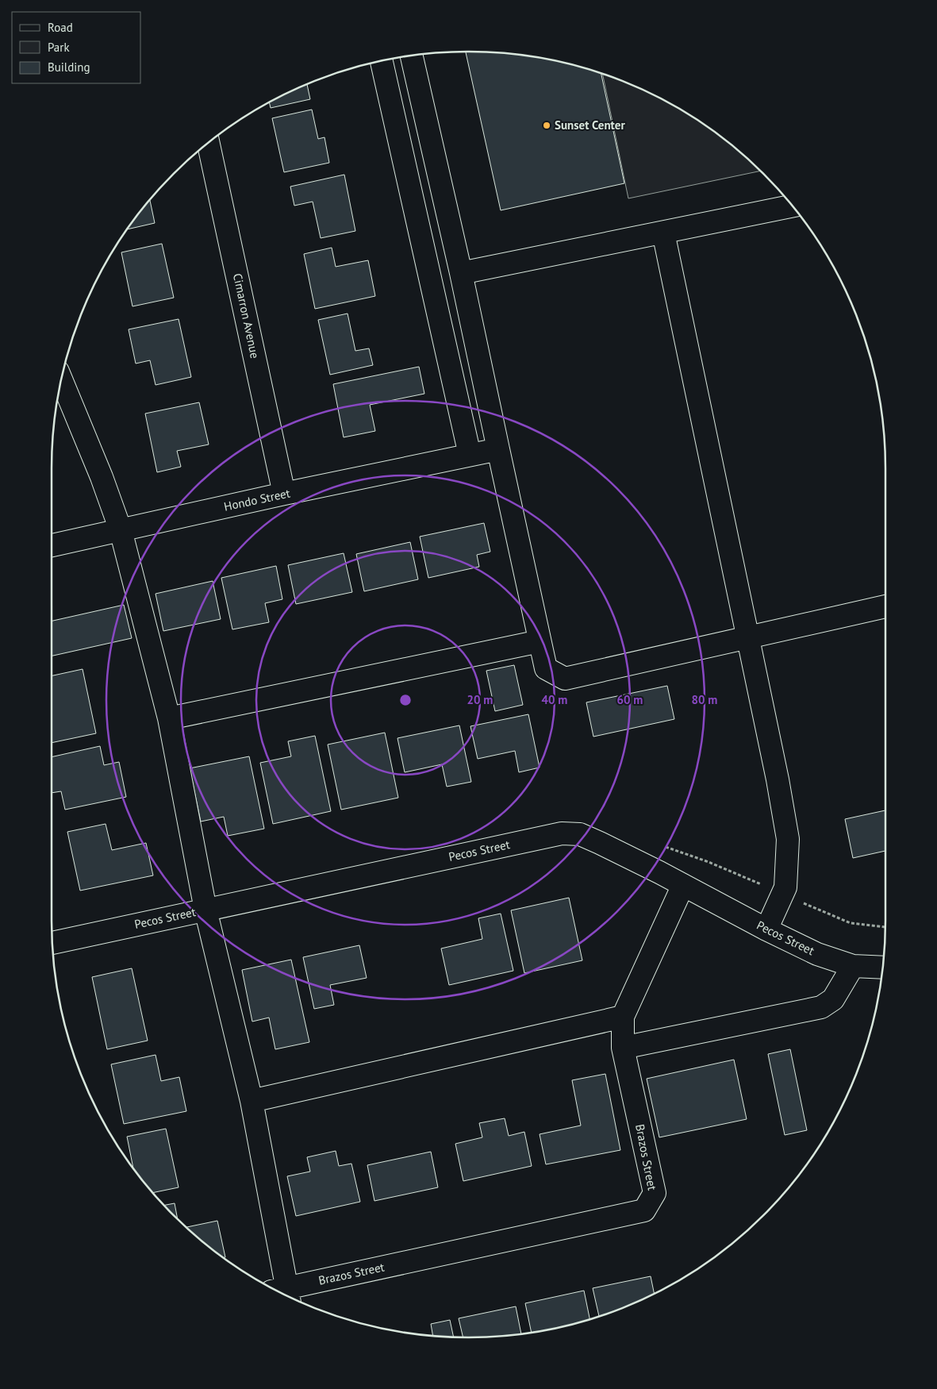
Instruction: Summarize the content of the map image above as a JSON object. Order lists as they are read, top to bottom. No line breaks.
{"streets":{"street":["Cimarron Avenue","Hondo Street","Pecos Street","Brazos Street"]},"crossings":[["Cimarron Avenue","Hondo Street"]],"places":["Sunset Center"],"legend":["Road","Park","Building"],"rings":["20 m","40 m","60 m","80 m"]}
